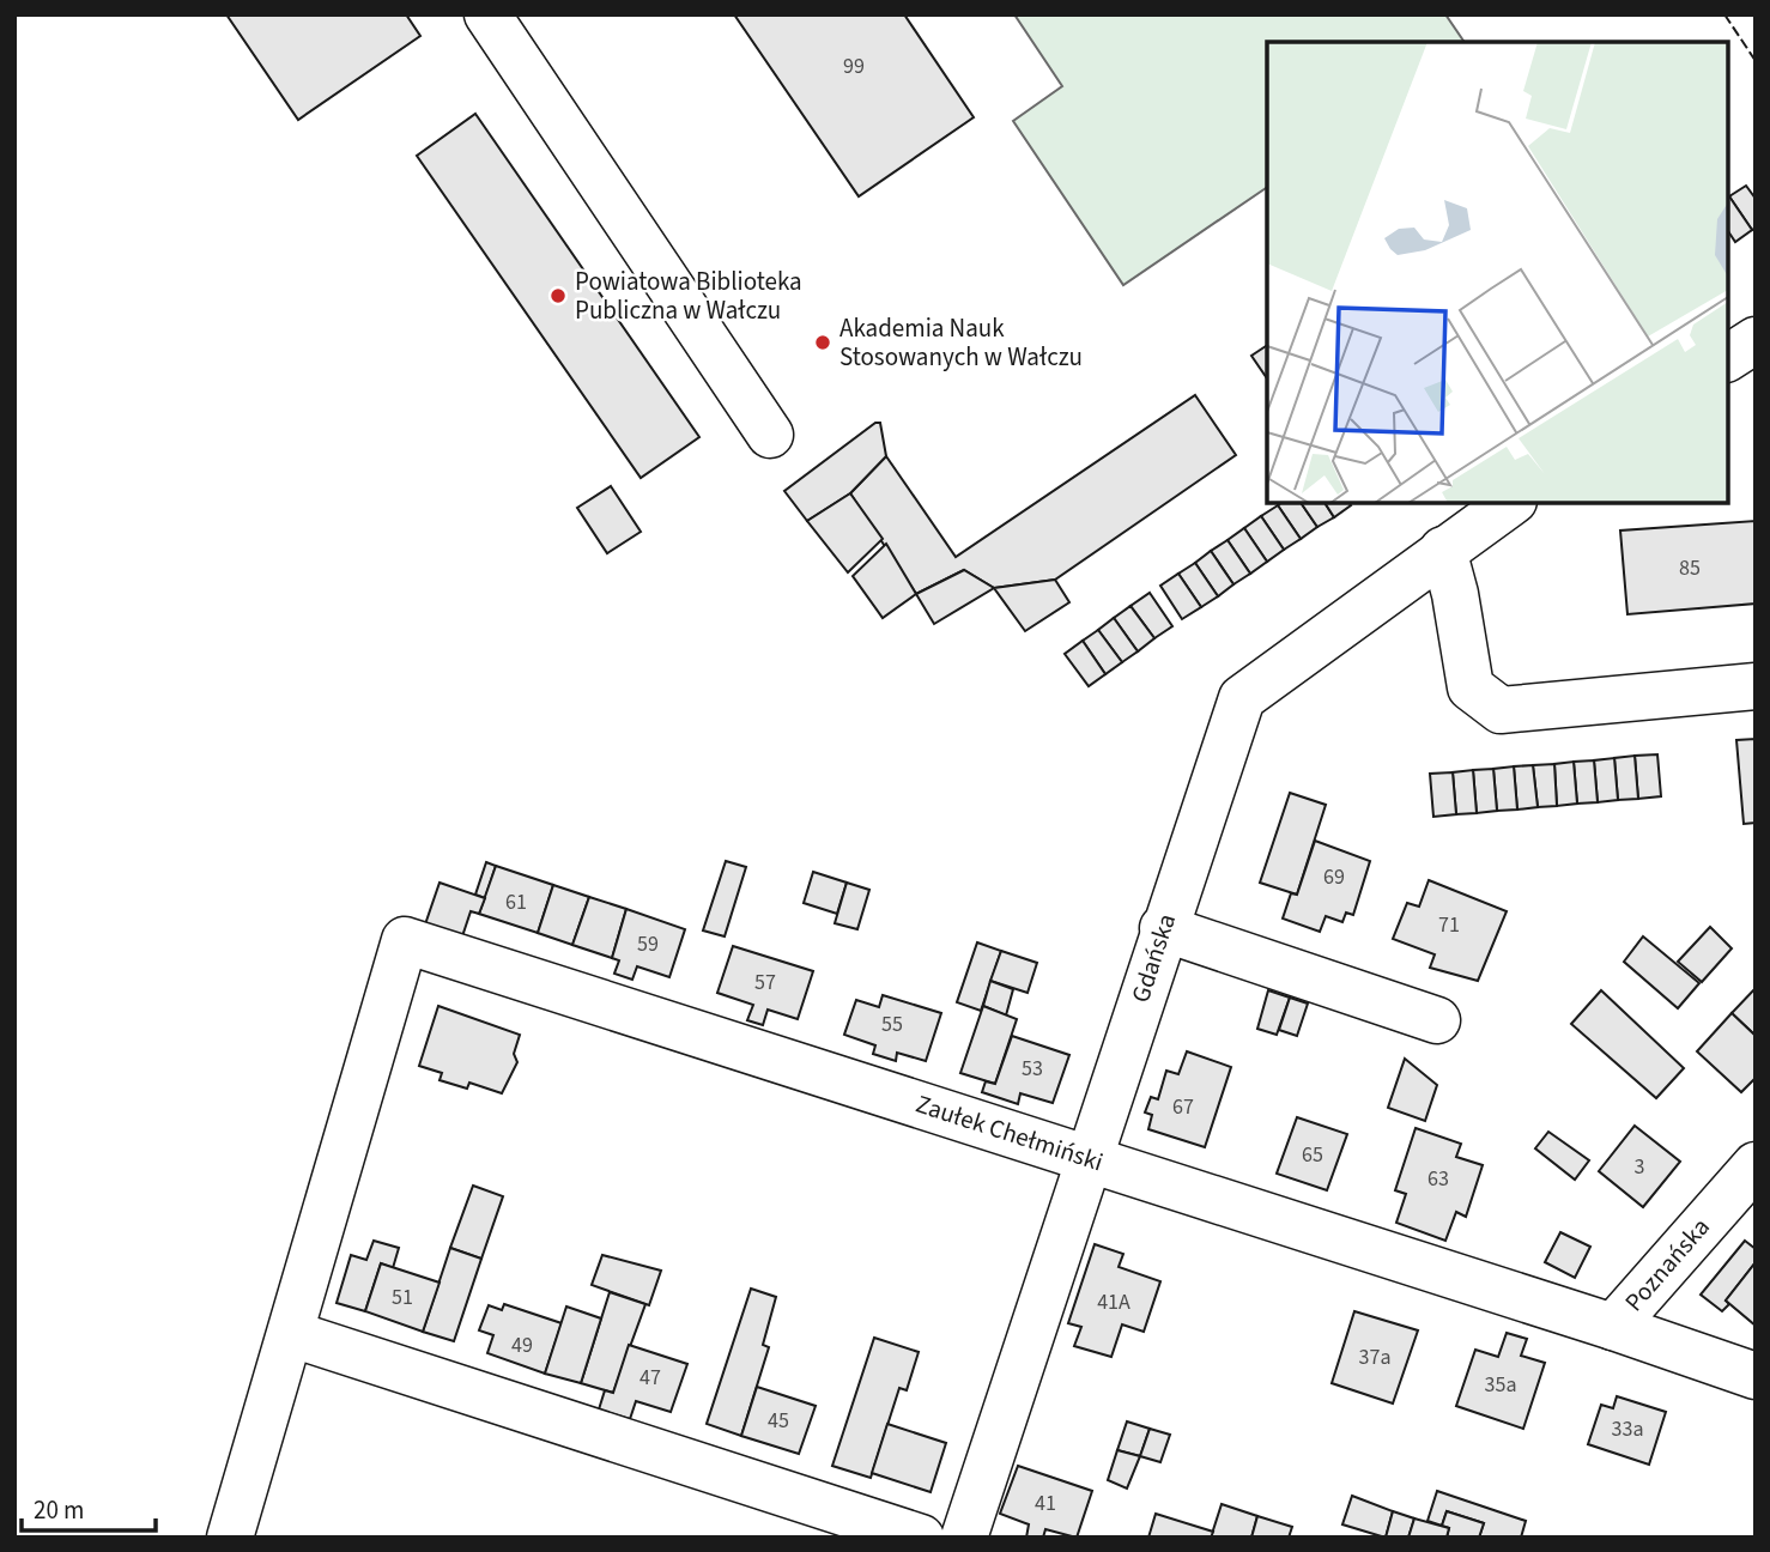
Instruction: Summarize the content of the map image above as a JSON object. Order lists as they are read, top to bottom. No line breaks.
{"streets":{"street":["Gdańska","Zaułek Chełmiński","Poznańska"]},"crossings":[["Gdańska","Zaułek Chełmiński"],["Zaułek Chełmiński","Poznańska"]],"places":["Powiatowa Biblioteka Publiczna w Wałczu","Akademia Nauk Stosowanych w Wałczu"],"house_numbers":["99","85","69","61","71","59","57","55","53","67","65","3","63","51","41A","49","37a","47","35a","45","33a","41"],"scale_bar":"20 m"}
